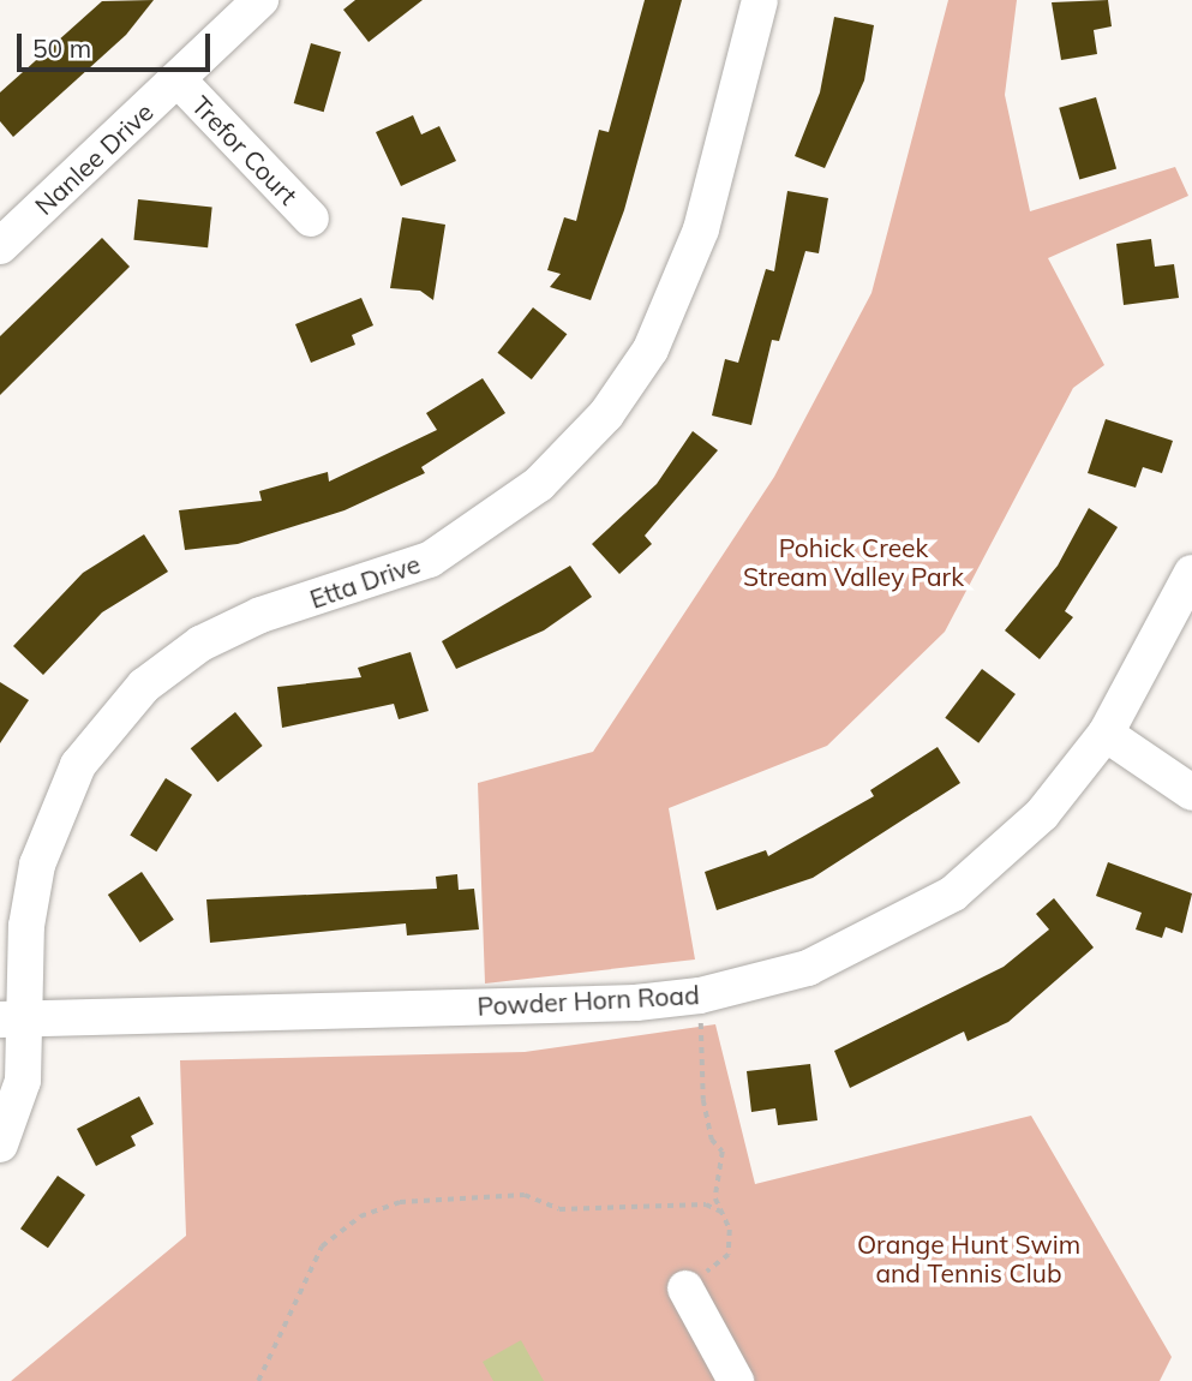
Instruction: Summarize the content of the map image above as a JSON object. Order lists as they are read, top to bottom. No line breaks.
{"streets":{"street":["Trefor Court","Nanlee Drive","Etta Drive","Powder Horn Road"]},"crossings":[["Trefor Court","Nanlee Drive"],["Etta Drive","Powder Horn Road"]],"parks":["Pohick Creek Stream Valley Park","Orange Hunt Swim and Tennis Club"],"scale_bar":"50 m"}
